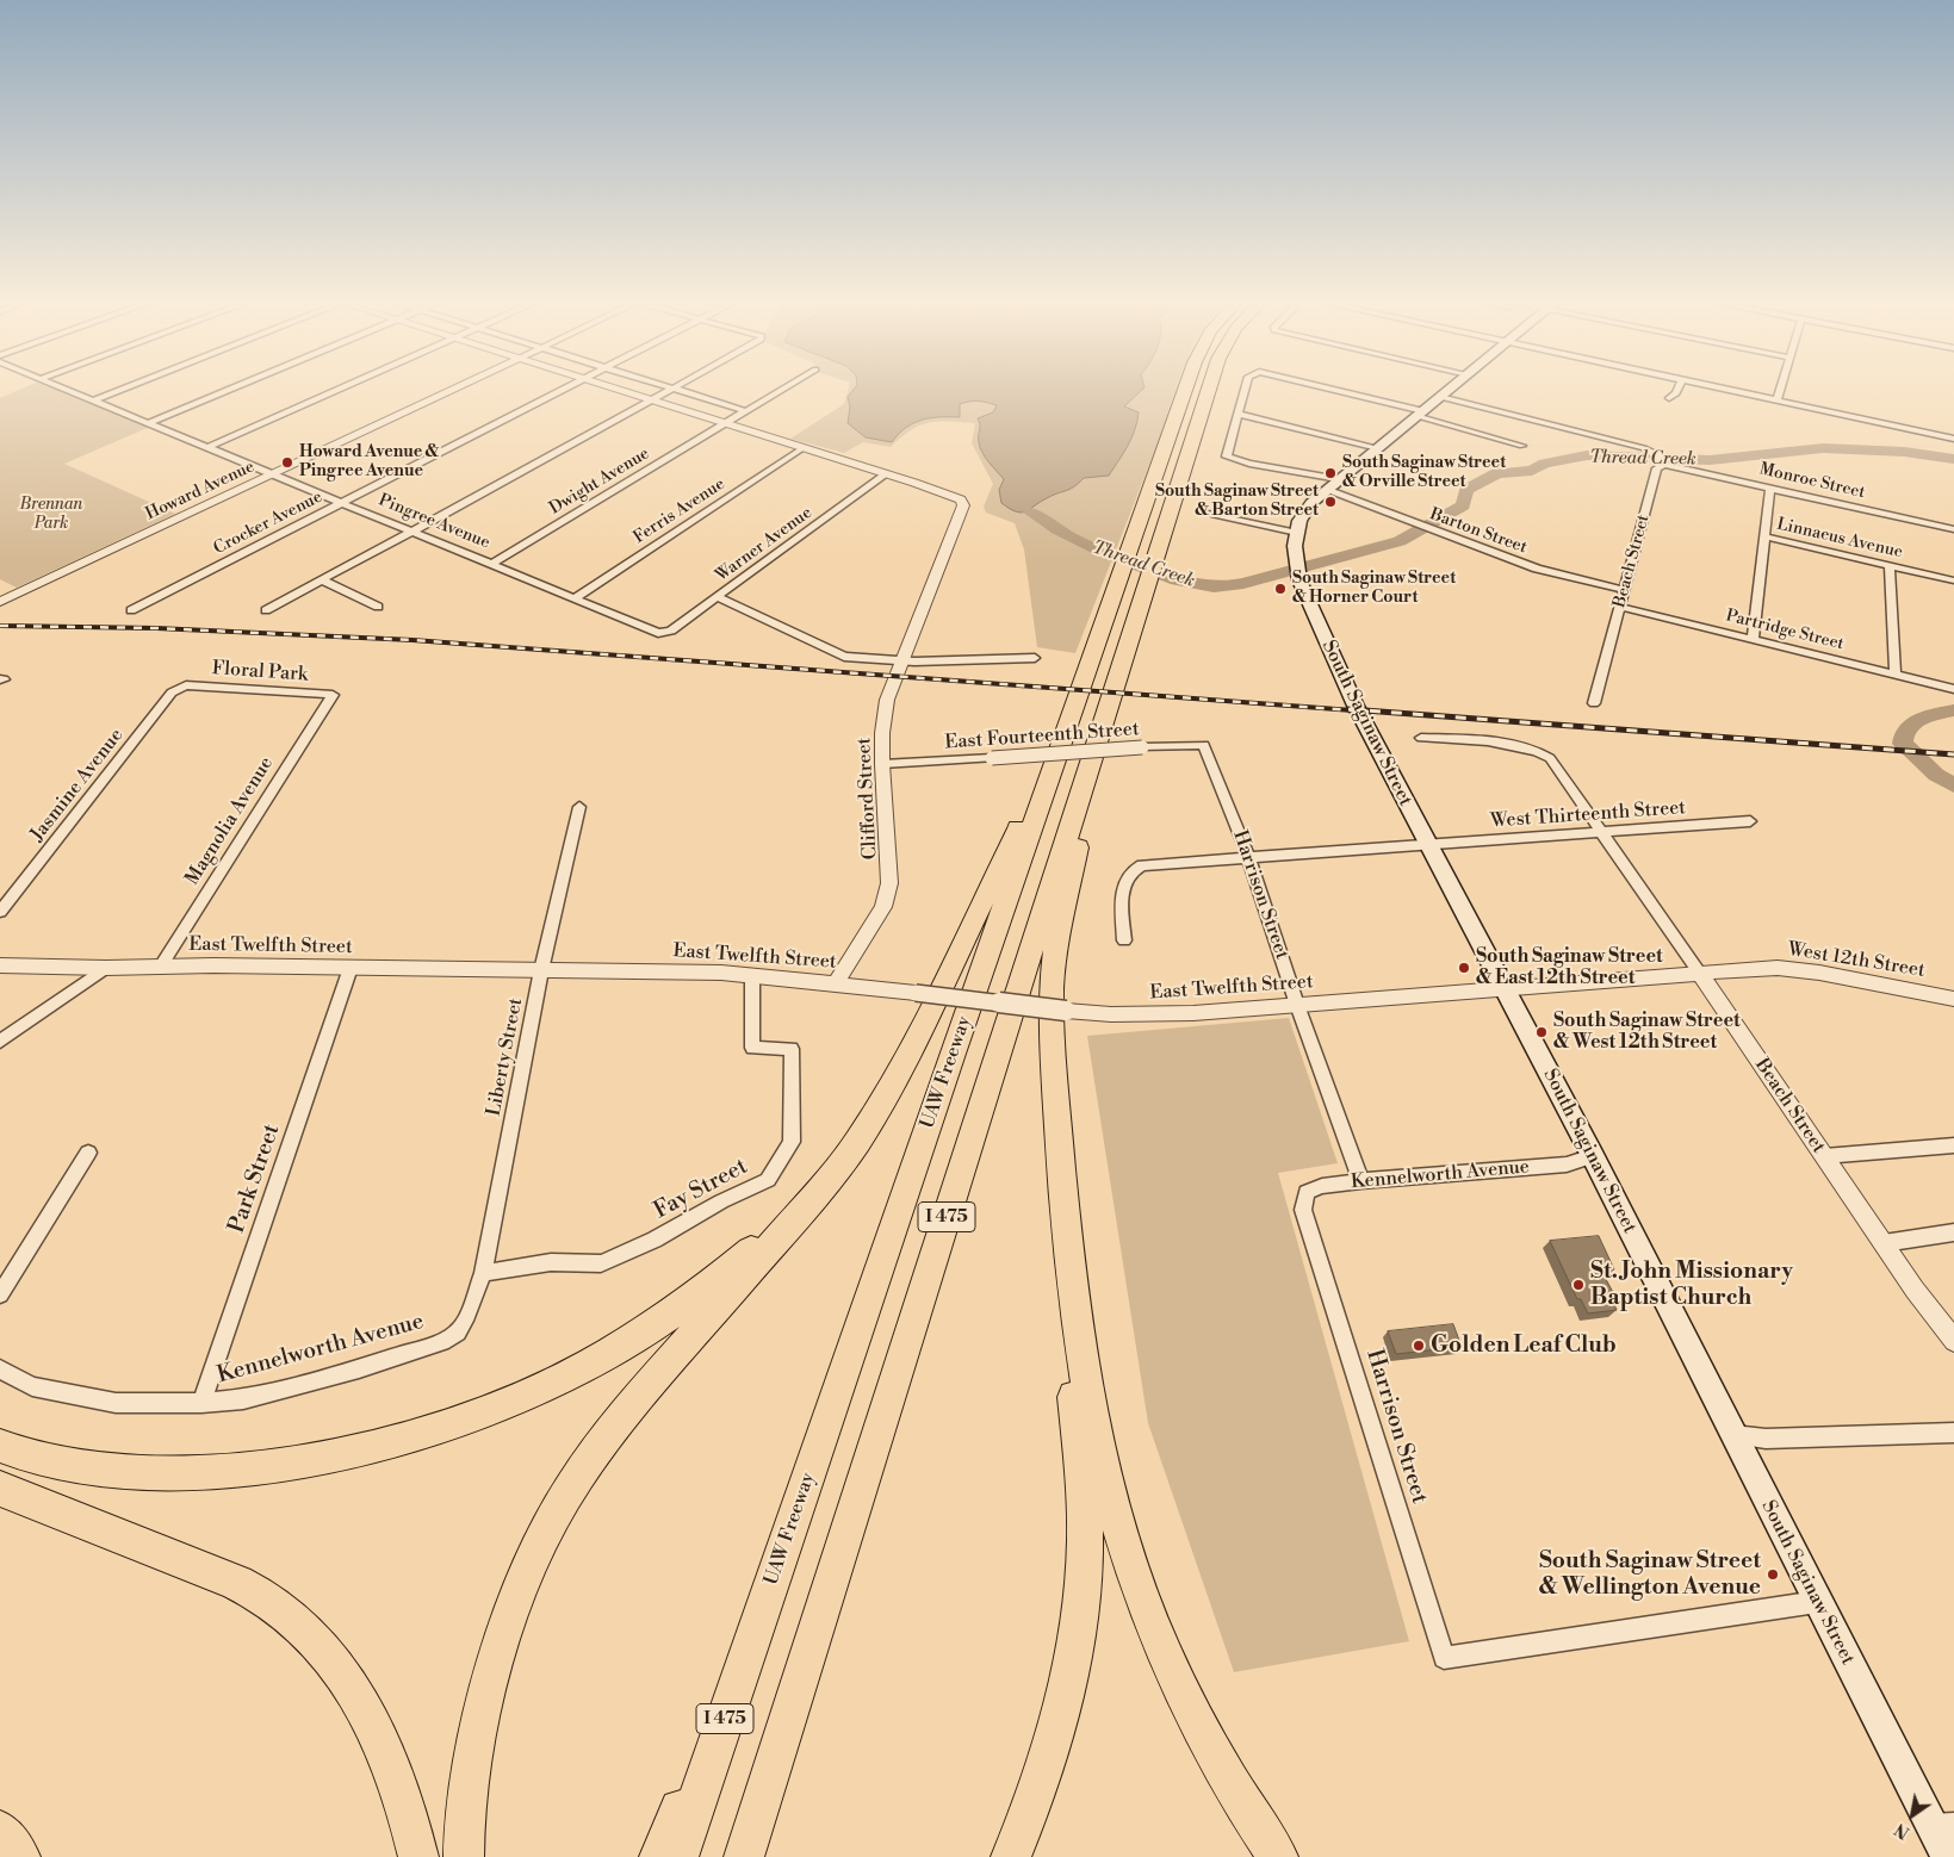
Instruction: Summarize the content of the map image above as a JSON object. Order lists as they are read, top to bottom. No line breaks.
{"streets":{"highway":["UAW Freeway","I 475"],"main road":["South Saginaw Street"],"street":["Dwight Avenue","Monroe Street","Howard Avenue","Ferris Avenue","Pingree Avenue","Crocker Avenue","Barton Street","Linnaeus Avenue","Warner Avenue","Beach Street","Partridge Street","Floral Park","East Fourteenth Street","Jasmine Avenue","Clifford Street","West Thirteenth Street","Magnolia Avenue","Harrison Street","East Twelfth Street","West 12th Street","Liberty Street","Kennelworth Avenue","Park Street","Fay Street"]},"crossings":[["Dwight Avenue","Pingree Avenue"],["Monroe Street","Beach Street"],["Howard Avenue","Pingree Avenue"],["Ferris Avenue","Pingree Avenue"],["Pingree Avenue","Crocker Avenue"],["Pingree Avenue","Warner Avenue"],["Barton Street","Beach Street"],["Barton Street","South Saginaw Street"],["Warner Avenue","Clifford Street"],["Beach Street","Partridge Street"],["Beach Street","West Thirteenth Street"],["Beach Street","West 12th Street"],["Floral Park","Jasmine Avenue"],["Floral Park","Magnolia Avenue"],["South Saginaw Street","West Thirteenth Street"],["South Saginaw Street","Harrison Street"],["South Saginaw Street","East Twelfth Street"],["South Saginaw Street","West 12th Street"],["South Saginaw Street","Kennelworth Avenue"],["East Fourteenth Street","Clifford Street"],["East Fourteenth Street","Harrison Street"],["Clifford Street","East Twelfth Street"],["Magnolia Avenue","East Twelfth Street"],["Harrison Street","East Twelfth Street"],["Harrison Street","Kennelworth Avenue"],["East Twelfth Street","West 12th Street"],["East Twelfth Street","Liberty Street"],["East Twelfth Street","Park Street"],["East Twelfth Street","Fay Street"],["Liberty Street","Kennelworth Avenue"],["Liberty Street","Fay Street"],["Kennelworth Avenue","Park Street"]],"water":["Thread Creek"],"parks":["Brennan Park"],"places":["Howard Avenue & Pingree Avenue","South Saginaw Street & Orville Street","South Saginaw Street & Barton Street","South Saginaw Street & Horner Court","South Saginaw Street & East 12th Street","South Saginaw Street & West 12th Street","St. John Missionary Baptist Church","Golden Leaf Club","South Saginaw Street & Wellington Avenue"],"north":"bottom left"}
